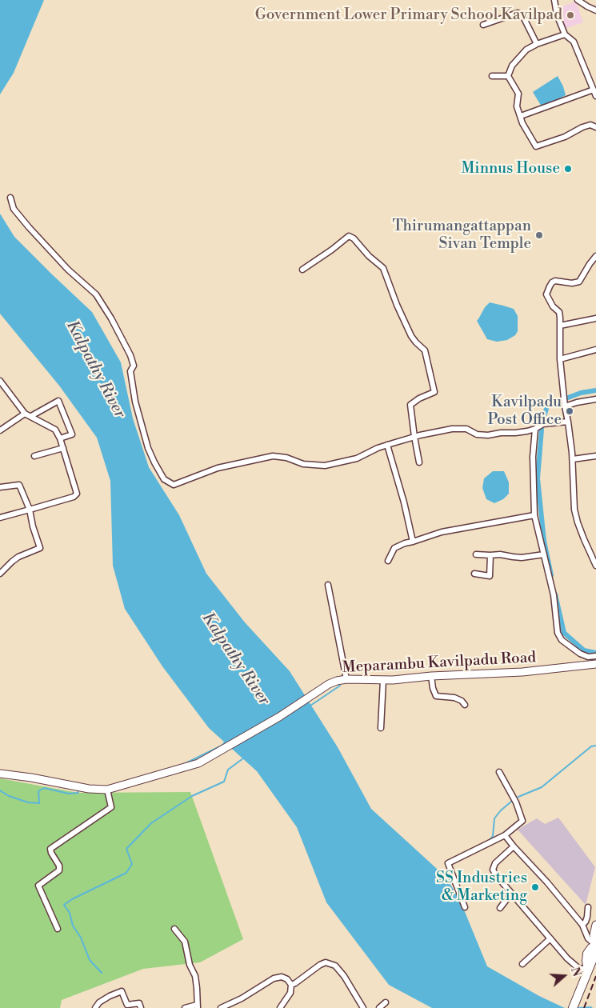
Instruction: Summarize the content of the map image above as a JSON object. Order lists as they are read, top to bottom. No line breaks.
{"streets":{"main road":["Meparambu Kavilpadu Road"]},"water":["Kalpathy River"],"places":["Government Lower Primary School Kavilpad","Minnus House","Thirumangattappan Sivan Temple","Kavilpadu Post Office","SS Industries & Marketing"],"north":"right"}
